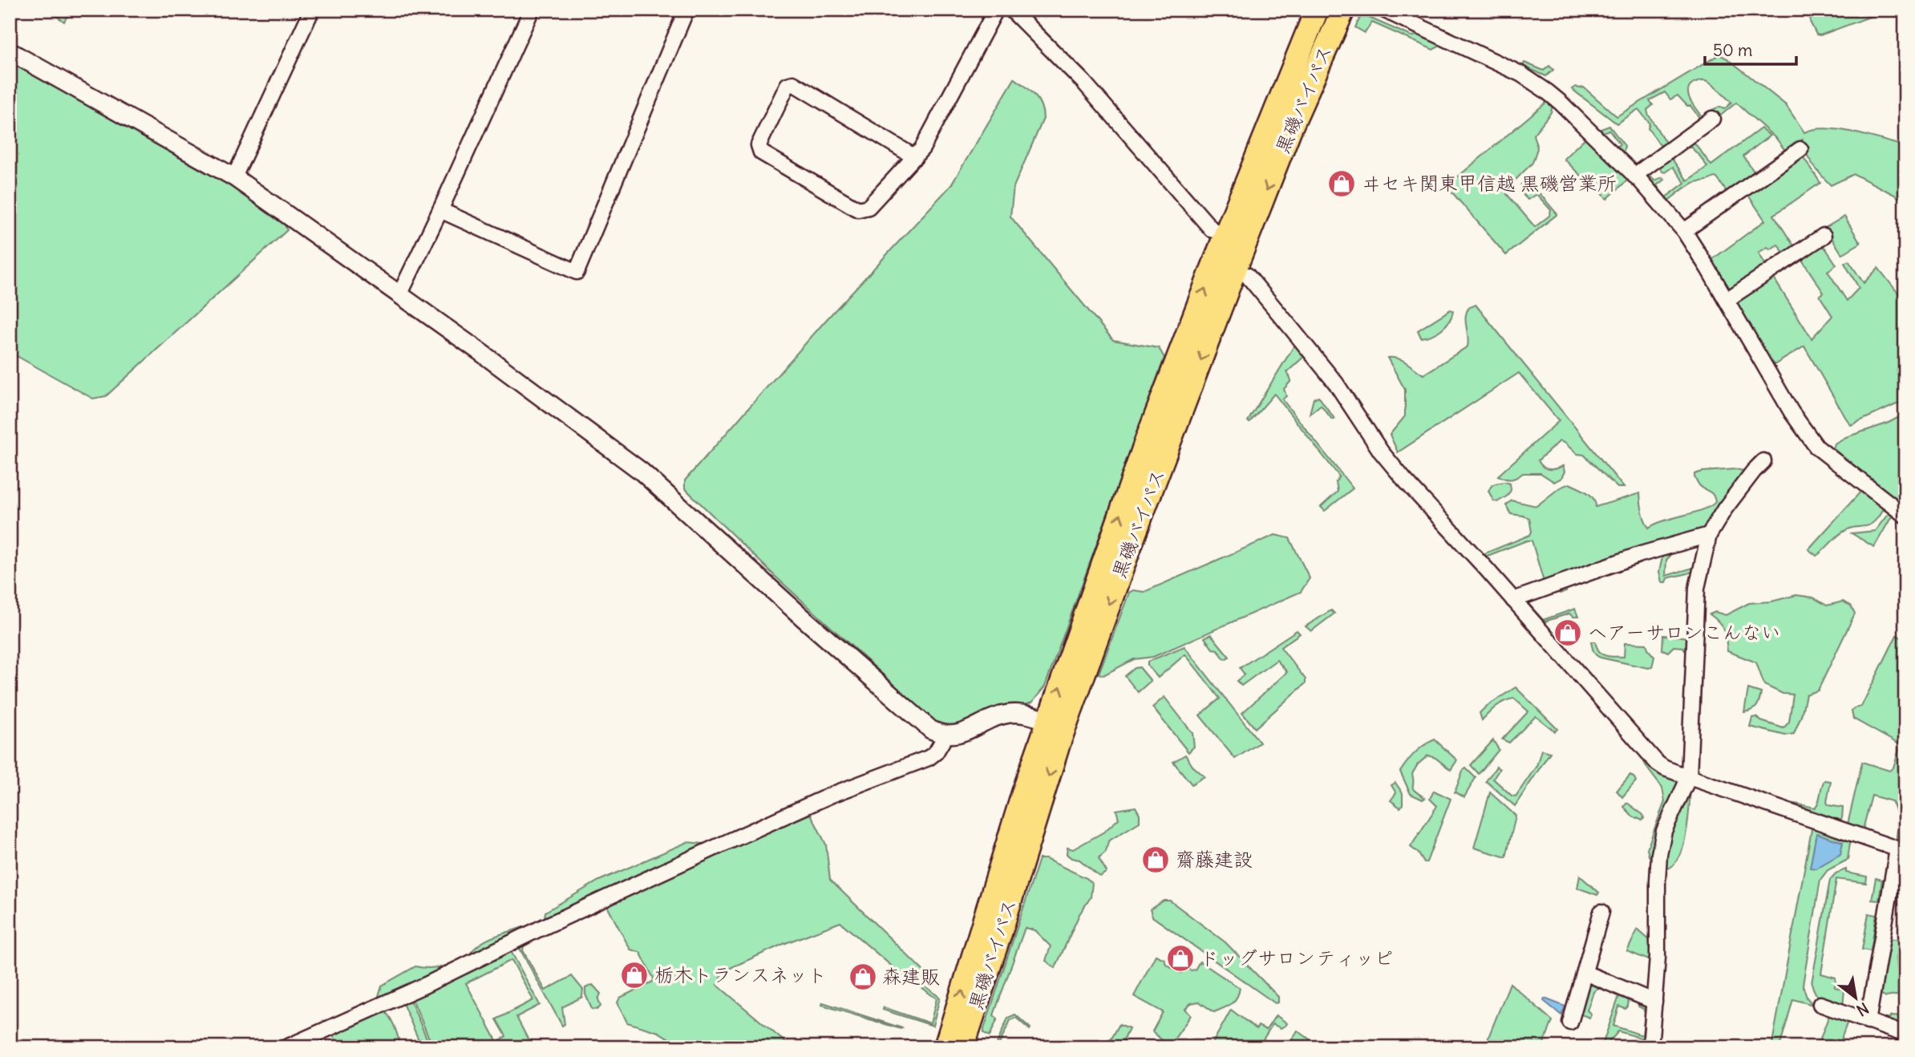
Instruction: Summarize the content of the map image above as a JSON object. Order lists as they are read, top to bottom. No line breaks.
{"streets":{"highway":["黒磯バイパス"]},"places":{"shop":["ヰセキ関東甲信越 黒磯営業所","ヘアーサロンこんない","齋藤建設","ドッグサロンティッピ","栃木トランスネット","森建販"]},"scale_bar":"50 m","north":"bottom right"}
